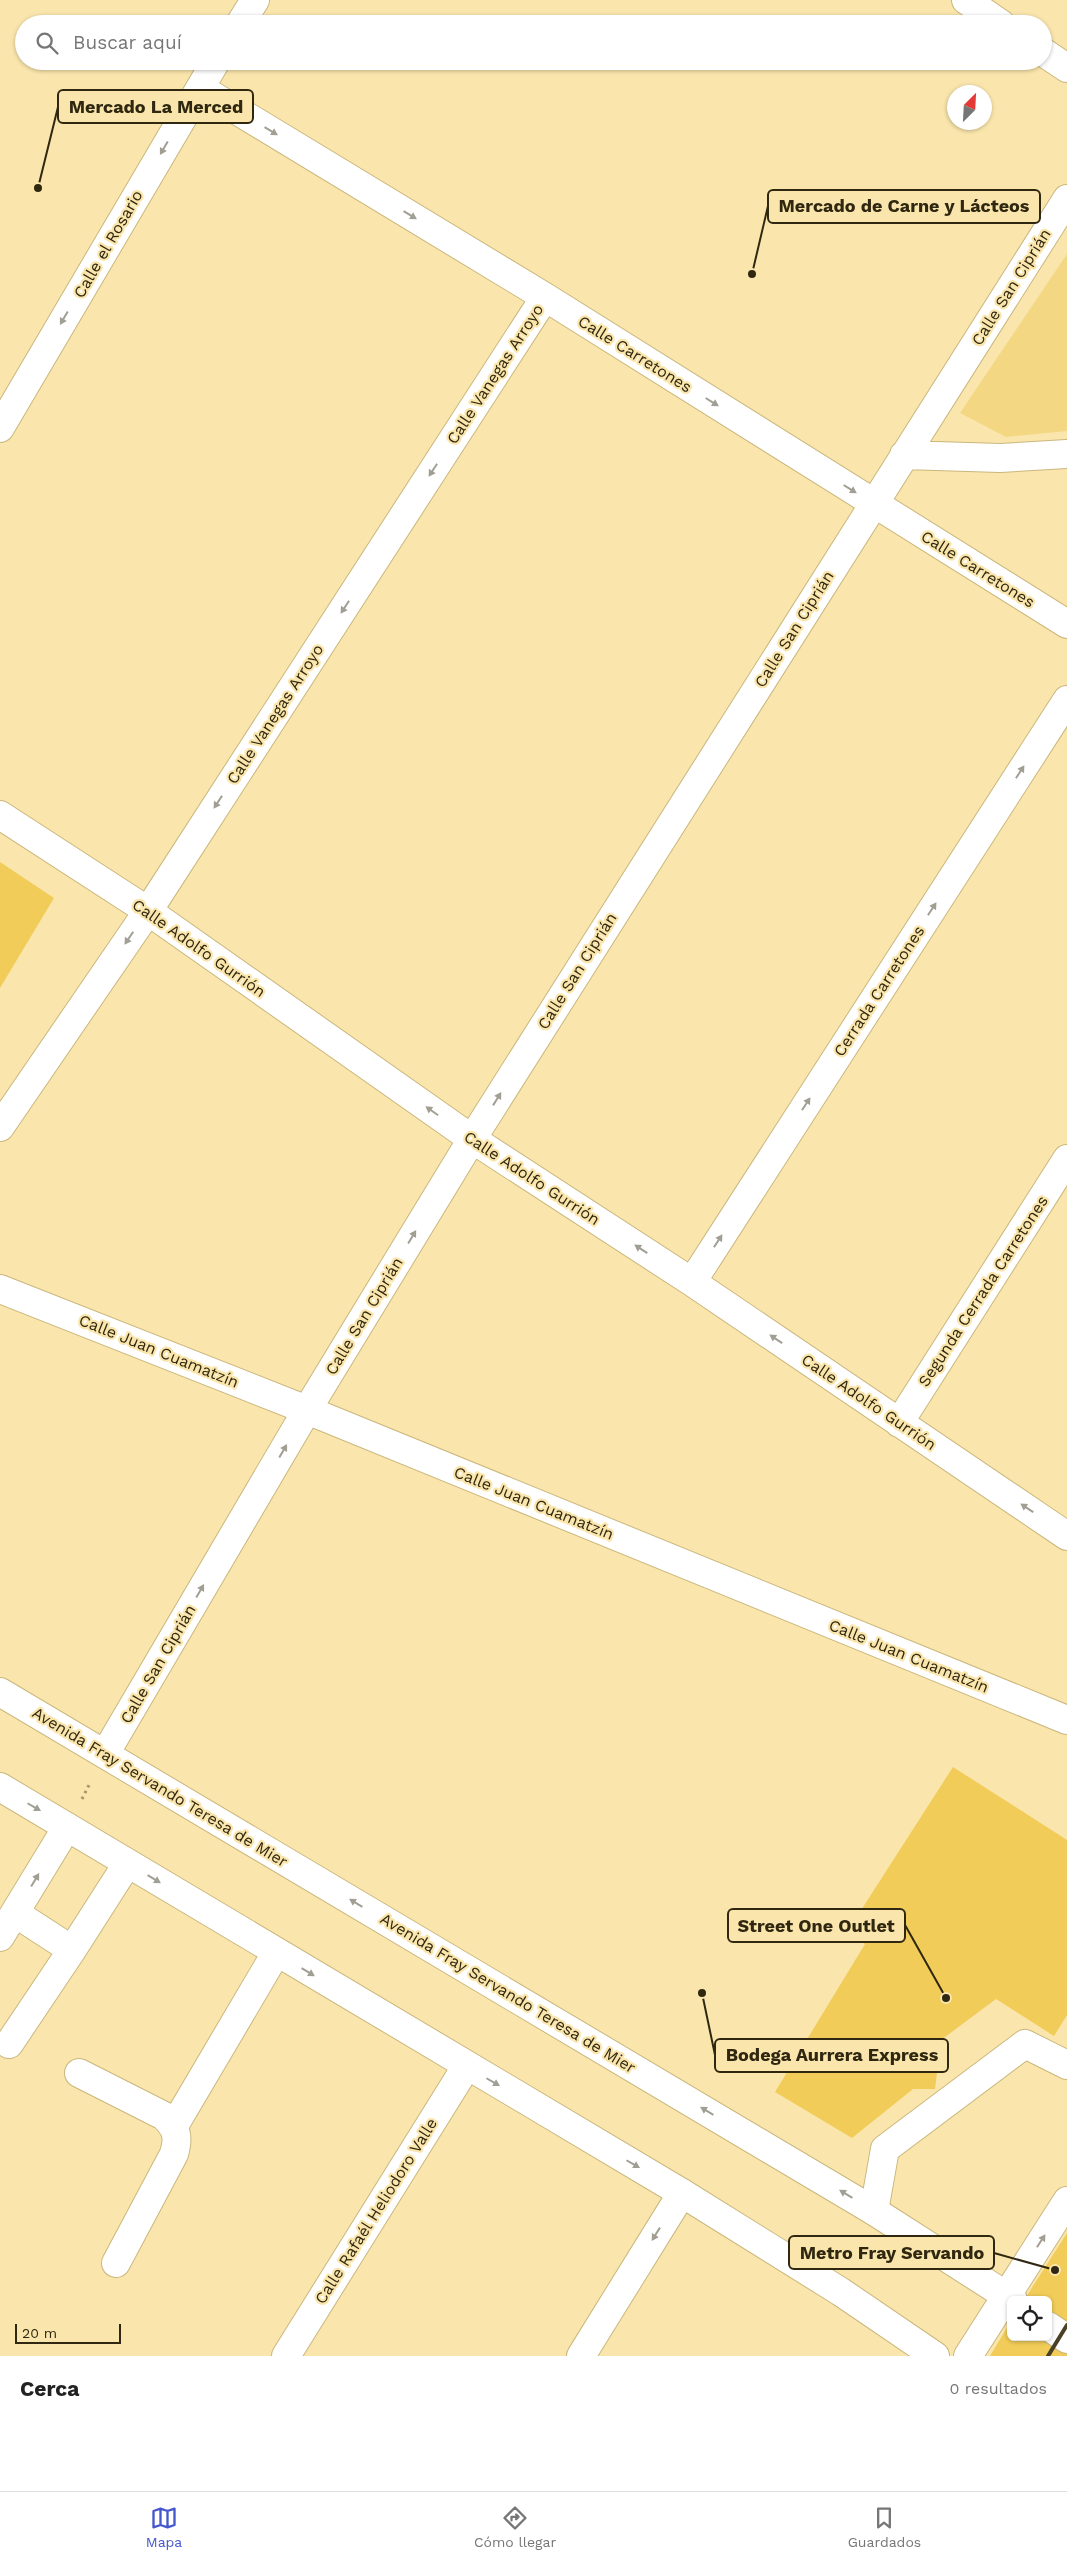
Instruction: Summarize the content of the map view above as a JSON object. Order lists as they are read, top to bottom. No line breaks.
{"streets":{"street":["Calle el Rosario","Calle San Ciprián","Calle Carretones","Calle Vanegas Arroyo","Calle Adolfo Gurrión","Cerrada Carretones","Segunda Cerrada Carretones","Calle Juan Cuamatzín","Avenida Fray Servando Teresa de Mier","Calle Rafaél Heliodoro Valle"]},"crossings":[["Calle el Rosario","Calle Carretones"],["Calle San Ciprián","Calle Carretones"],["Calle San Ciprián","Calle Adolfo Gurrión"],["Calle San Ciprián","Calle Juan Cuamatzín"],["Calle San Ciprián","Avenida Fray Servando Teresa de Mier"],["Calle Carretones","Calle Vanegas Arroyo"],["Calle Vanegas Arroyo","Calle Adolfo Gurrión"],["Calle Adolfo Gurrión","Cerrada Carretones"],["Calle Adolfo Gurrión","Segunda Cerrada Carretones"]],"one_way":["Calle el Rosario","Calle San Ciprián","Calle Carretones","Calle Vanegas Arroyo","Calle Adolfo Gurrión","Cerrada Carretones"],"places":["Mercado La Merced","Mercado de Carne y Lácteos","Bodega Aurrera Express","Street One Outlet","Metro Fray Servando"],"scale_bar":"20 m","north":"top right","page":{"search":"Buscar aquí","scale":"20 m","heading":["Cerca","0 resultados"],"nav":["Mapa","Cómo llegar","Guardados"]}}
